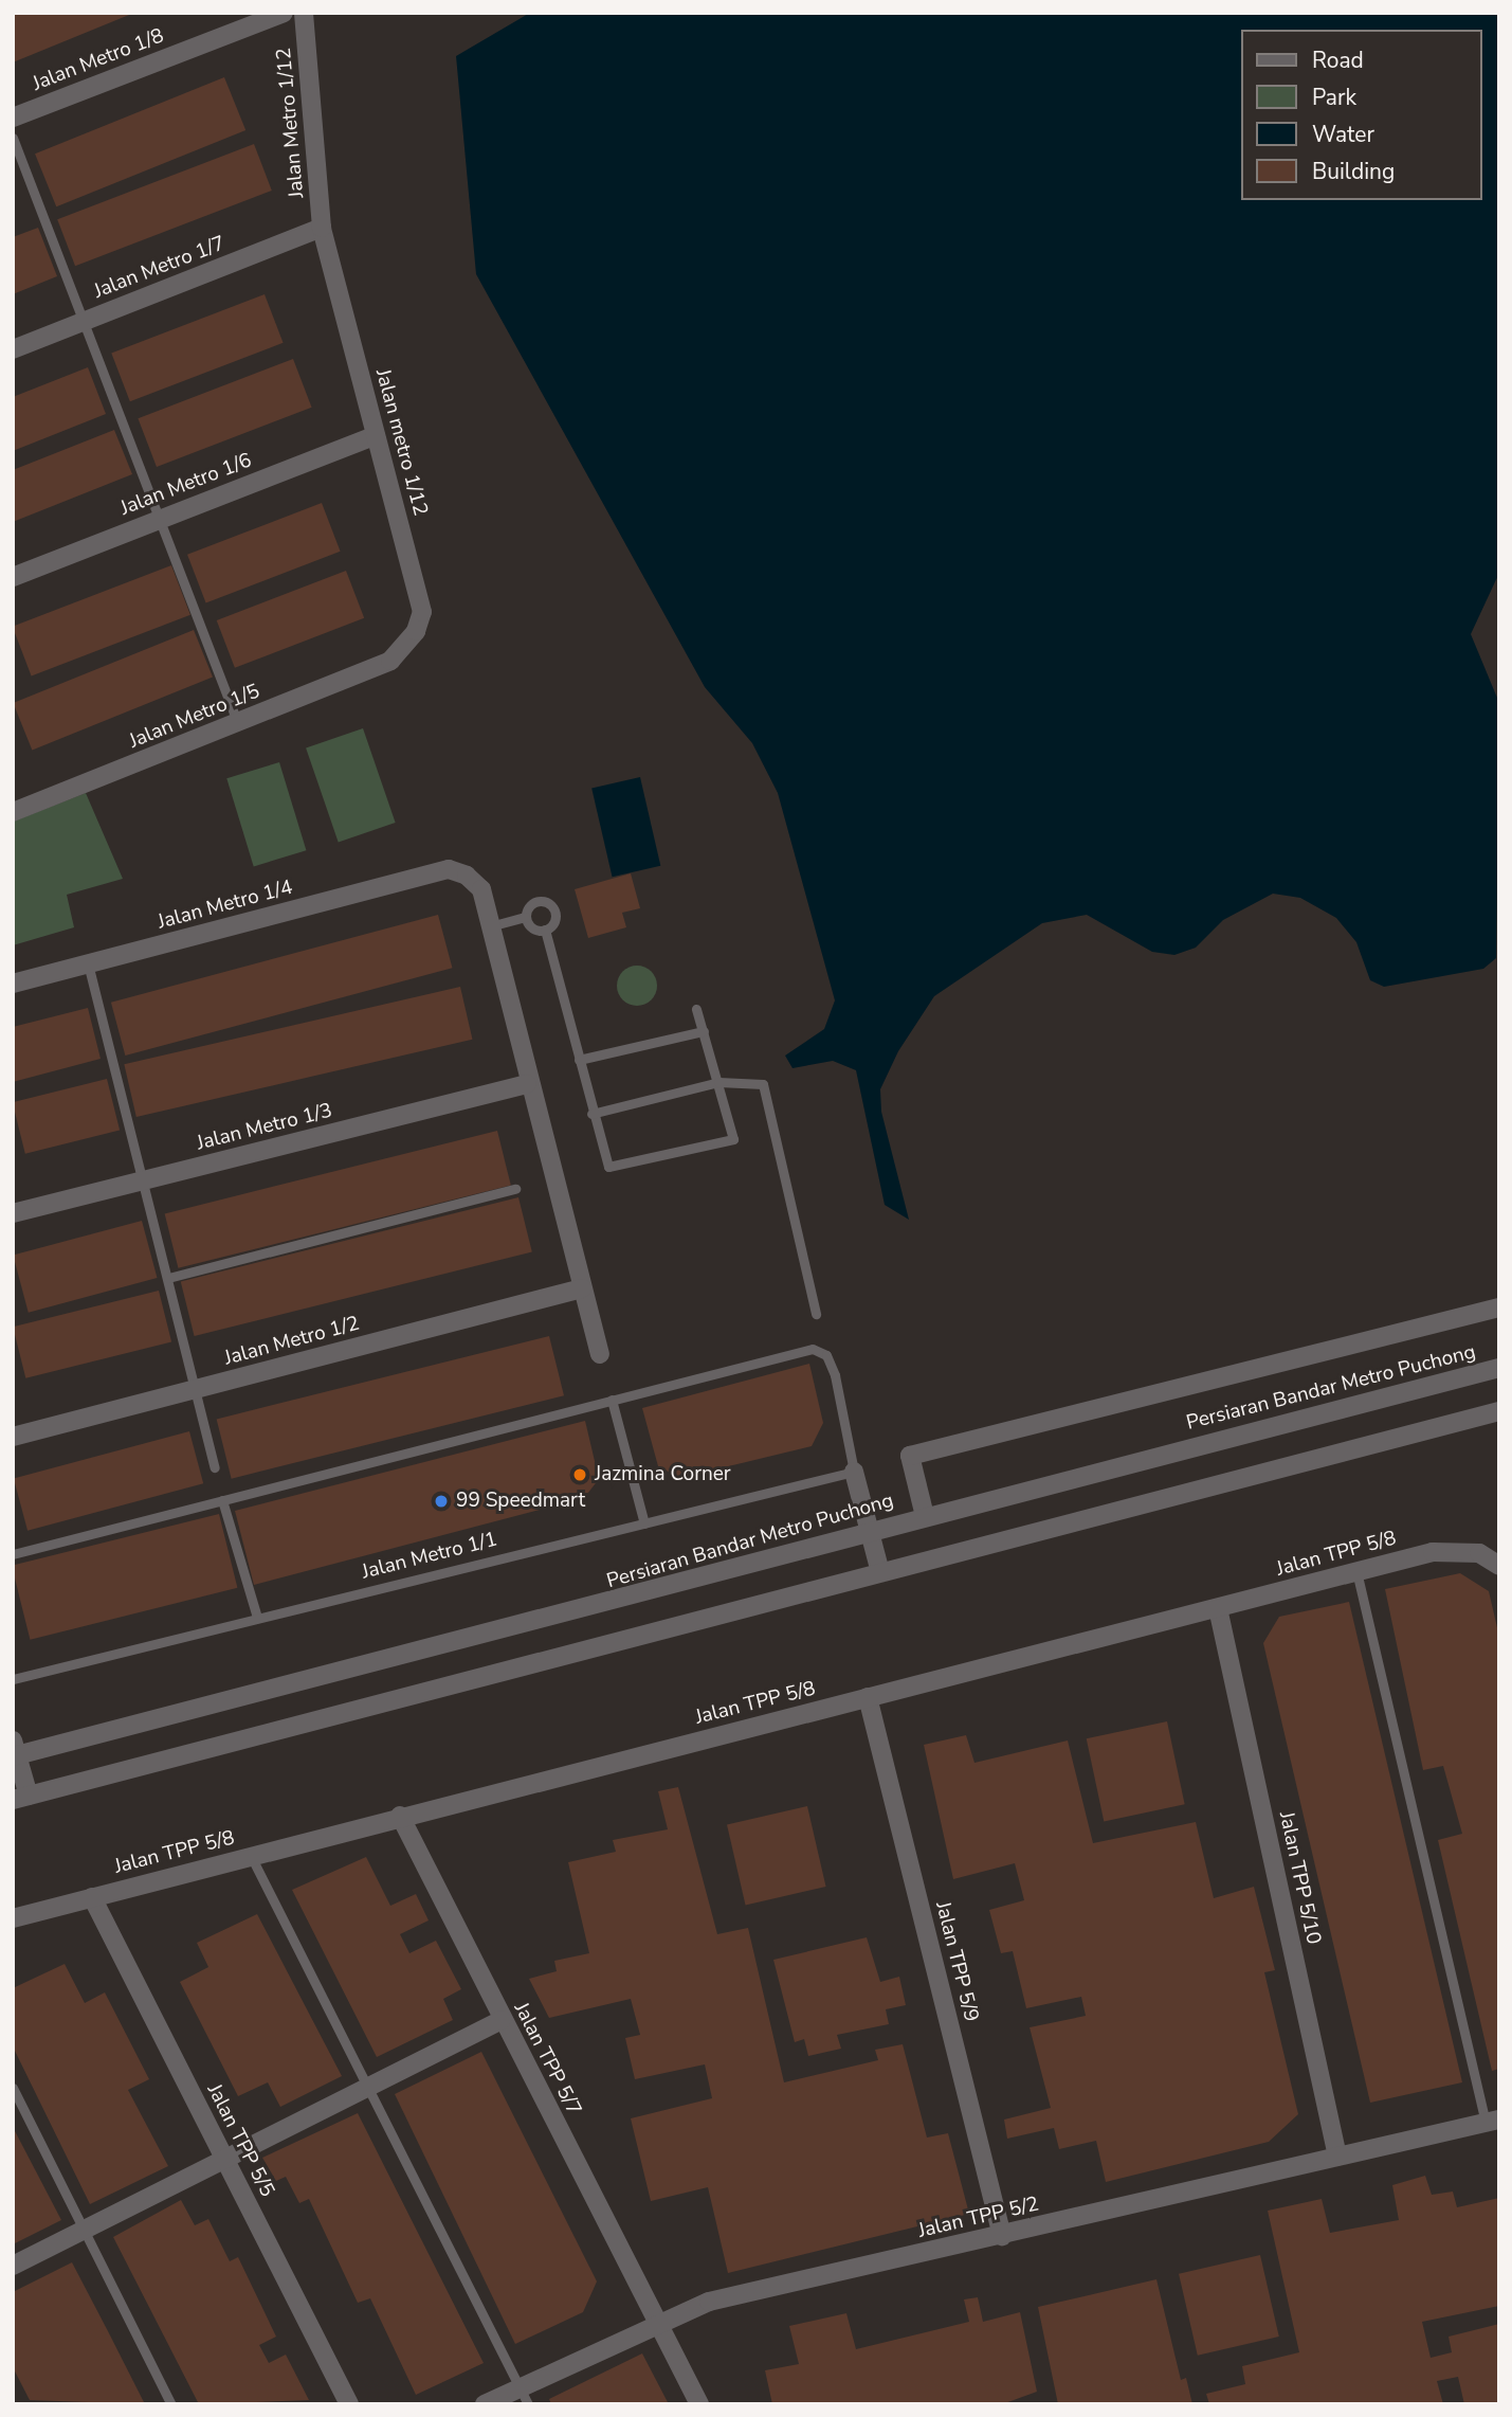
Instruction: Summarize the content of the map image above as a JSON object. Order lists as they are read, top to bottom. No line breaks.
{"streets":{"street":["Jalan Metro 1/8","Jalan Metro 1/12","Jalan Metro 1/7","Jalan metro 1/12","Jalan Metro 1/6","Jalan Metro 1/5","Jalan Metro 1/4","Jalan Metro 1/3","Jalan Metro 1/2","Persiaran Bandar Metro Puchong","Jalan TPP 5/8","Jalan TPP 5/10","Jalan TPP 5/9","Jalan TPP 5/7","Jalan TPP 5/5","Jalan TPP 5/2"],"lane":["Jalan Metro 1/1"]},"crossings":[["Jalan Metro 1/12","Jalan Metro 1/7"],["Jalan Metro 1/12","Jalan metro 1/12"],["Jalan Metro 1/7","Jalan metro 1/12"],["Jalan metro 1/12","Jalan Metro 1/6"],["Jalan metro 1/12","Jalan Metro 1/5"],["Jalan TPP 5/8","Jalan TPP 5/10"],["Jalan TPP 5/8","Jalan TPP 5/9"],["Jalan TPP 5/8","Jalan TPP 5/7"],["Jalan TPP 5/8","Jalan TPP 5/5"],["Jalan TPP 5/10","Jalan TPP 5/2"],["Jalan TPP 5/9","Jalan TPP 5/2"],["Jalan TPP 5/7","Jalan TPP 5/2"]],"places":["Jazmina Corner","99 Speedmart"],"legend":["Road","Park","Water","Building"]}
